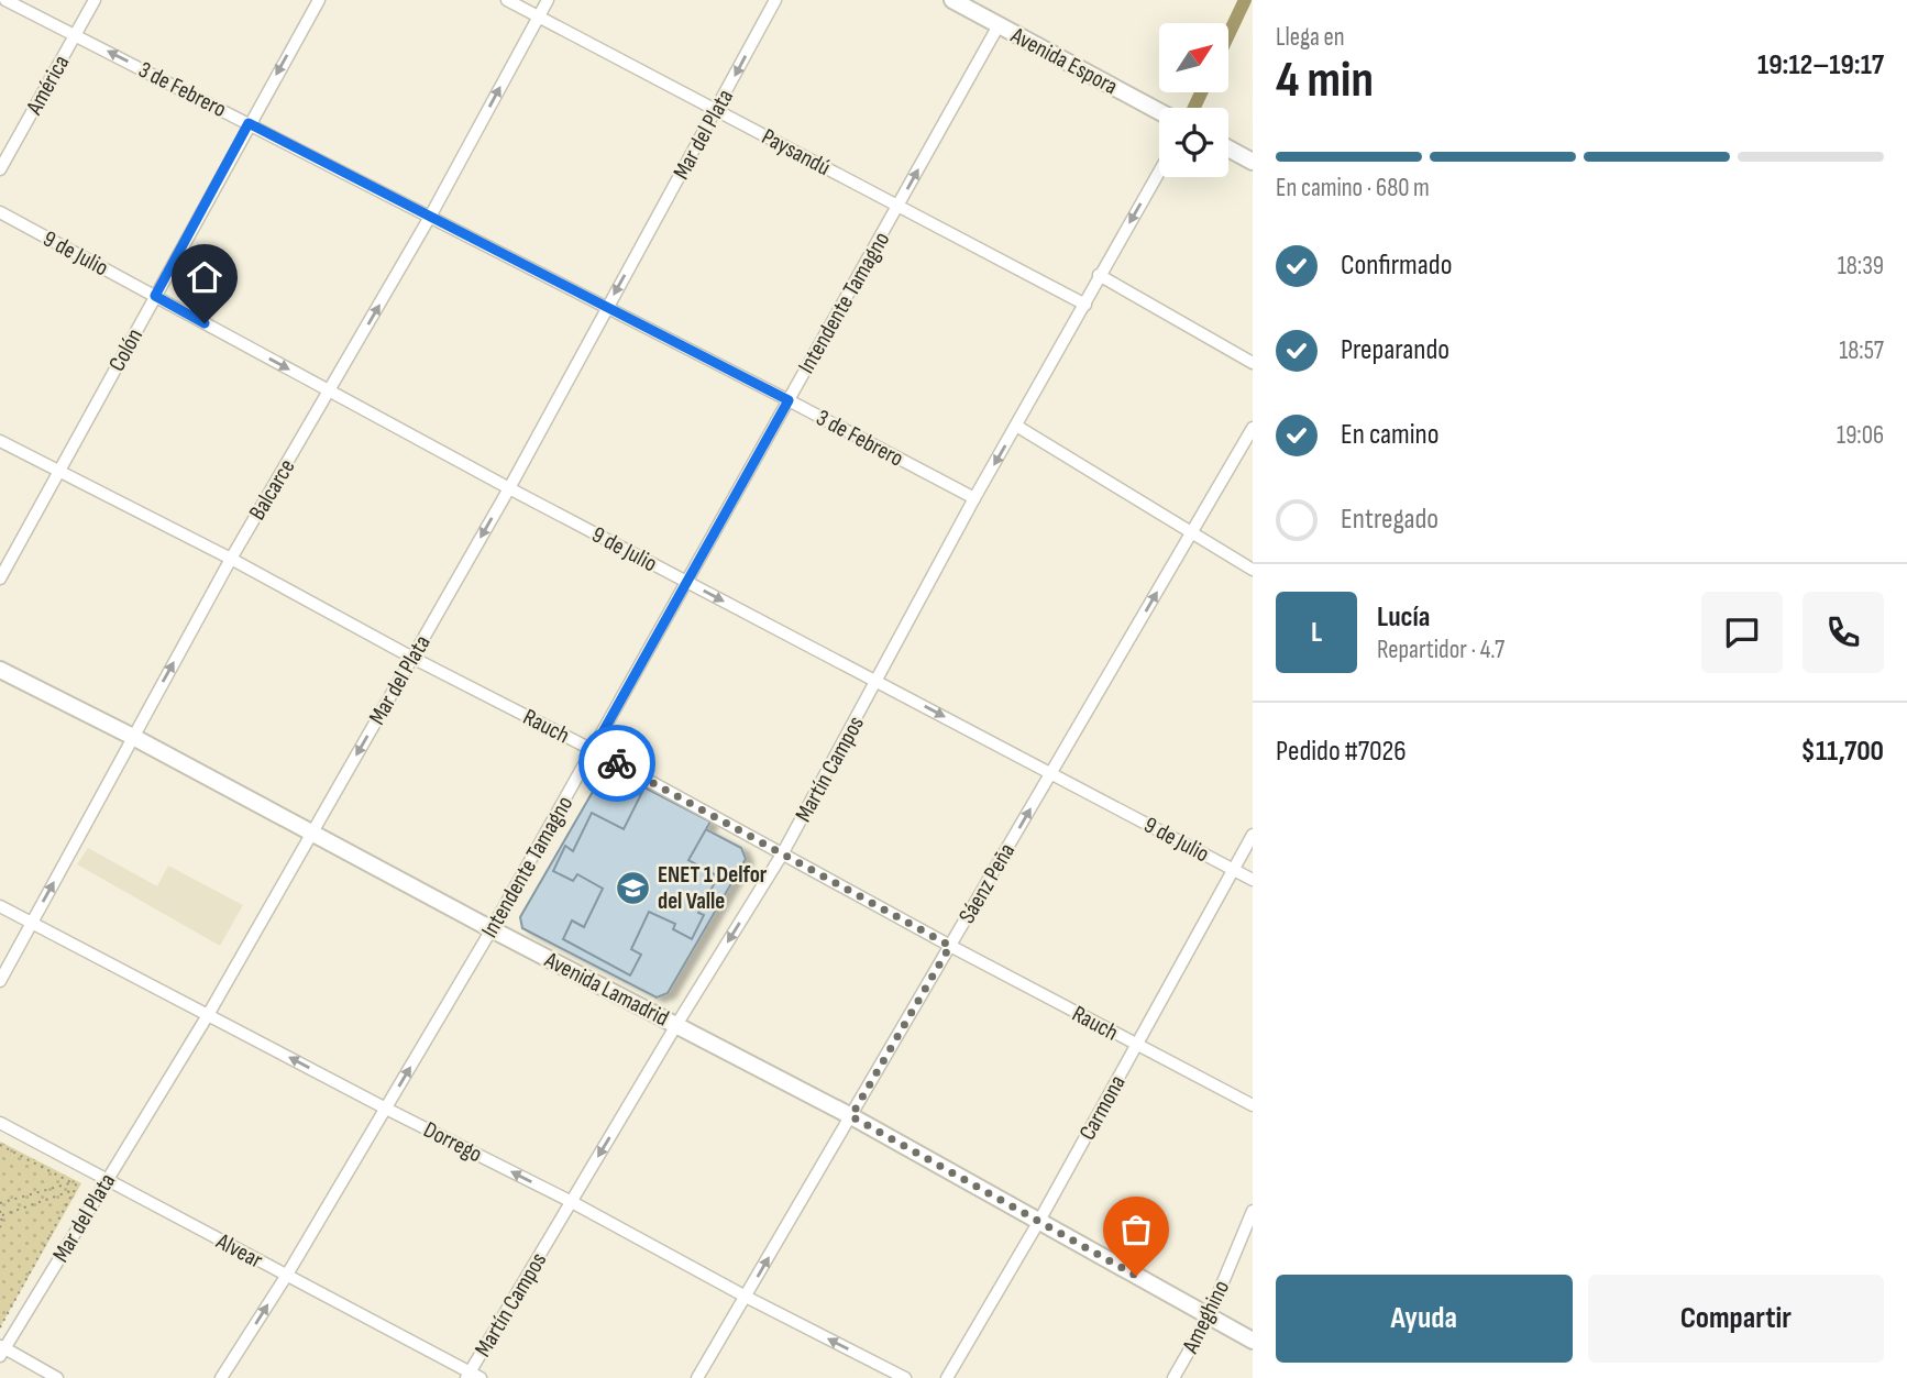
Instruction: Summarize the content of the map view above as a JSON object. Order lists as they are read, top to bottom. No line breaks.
{"streets":{"main road":["Avenida Espora","Avenida Lamadrid"],"street":["América","3 de Febrero","Mar del Plata","Paysandú","9 de Julio","Intendente Tamagno","Colón","Balcarce","Rauch","Martín Campos","Sáenz Peña","Carmona","Dorrego","Alvear","Ameghino"]},"crossings":[["Avenida Espora","Intendente Tamagno"],["América","3 de Febrero"],["3 de Febrero","Mar del Plata"],["3 de Febrero","Intendente Tamagno"],["3 de Febrero","Colón"],["3 de Febrero","Balcarce"],["3 de Febrero","Martín Campos"],["Mar del Plata","Paysandú"],["Mar del Plata","9 de Julio"],["Mar del Plata","Rauch"],["Mar del Plata","Avenida Lamadrid"],["Mar del Plata","Dorrego"],["Mar del Plata","Alvear"],["Paysandú","Intendente Tamagno"],["Paysandú","Balcarce"],["Paysandú","Martín Campos"],["9 de Julio","Intendente Tamagno"],["9 de Julio","Colón"],["9 de Julio","Balcarce"],["9 de Julio","Martín Campos"],["9 de Julio","Sáenz Peña"],["9 de Julio","Carmona"],["Intendente Tamagno","Rauch"],["Intendente Tamagno","Avenida Lamadrid"],["Intendente Tamagno","Dorrego"],["Intendente Tamagno","Alvear"],["Colón","Rauch"],["Balcarce","Rauch"],["Balcarce","Avenida Lamadrid"],["Balcarce","Dorrego"],["Rauch","Martín Campos"],["Rauch","Sáenz Peña"],["Rauch","Carmona"],["Martín Campos","Avenida Lamadrid"],["Martín Campos","Dorrego"],["Martín Campos","Alvear"],["Sáenz Peña","Avenida Lamadrid"],["Sáenz Peña","Dorrego"],["Avenida Lamadrid","Carmona"],["Avenida Lamadrid","Ameghino"]],"one_way":["Mar del Plata","9 de Julio","Balcarce","Martín Campos","Sáenz Peña","Dorrego"],"places":{"school or university":["ENET 1 Delfor del Valle"]},"north":"top right","page":{"heading":["4 min","Llega en","19:12–19:17"],"panel":["Lucía","Repartidor · 4.7","Pedido #7026","$11,700"],"bar":"En camino · 680 m","list":[["Confirmado","18:39"],["Preparando","18:57"],["En camino","19:06"],"Entregado"],"round":"L","buttons":["Ayuda","Compartir"]}}
